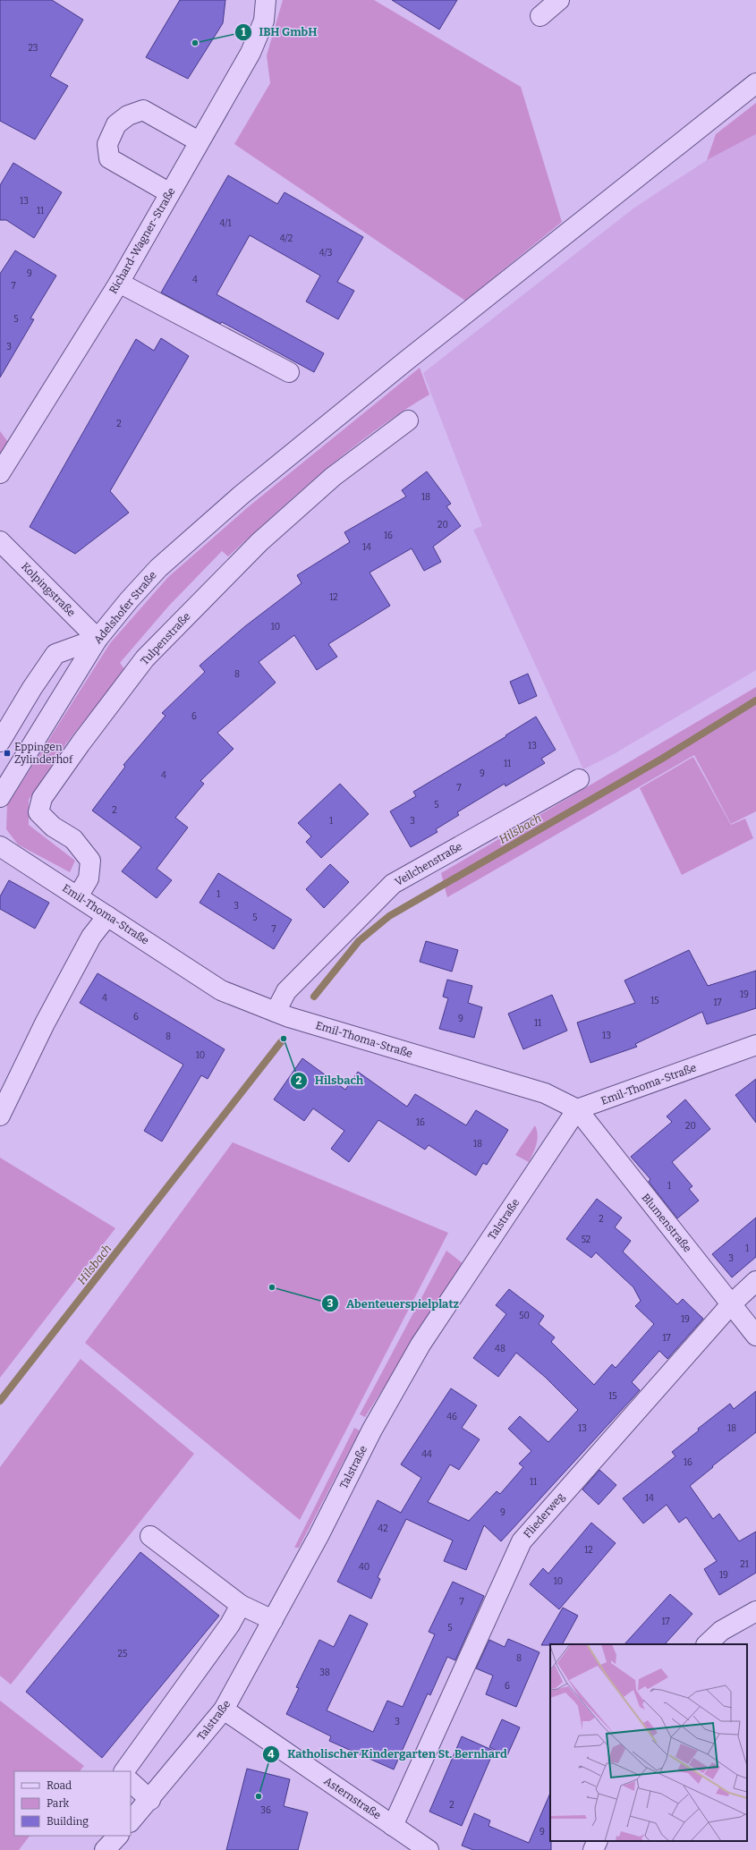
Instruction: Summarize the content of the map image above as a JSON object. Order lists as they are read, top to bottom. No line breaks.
{"streets":{"street":["Richard-Wagner-Straße","Kolpingstraße","Adelshofer Straße","Tulpenstraße","Veilchenstraße","Emil-Thoma-Straße","Talstraße","Blumenstraße","Fliederweg","Asternstraße"]},"crossings":[["Kolpingstraße","Adelshofer Straße"],["Tulpenstraße","Emil-Thoma-Straße"],["Veilchenstraße","Emil-Thoma-Straße"],["Emil-Thoma-Straße","Talstraße"],["Emil-Thoma-Straße","Blumenstraße"],["Talstraße","Blumenstraße"],["Talstraße","Asternstraße"],["Blumenstraße","Fliederweg"],["Fliederweg","Asternstraße"]],"water":["Hilsbach"],"places":{"other":["IBH GmbH","Hilsbach","Abenteuerspielplatz","Katholischer Kindergarten St. Bernhard"],"transit":["Eppingen Zylinderhof"]},"house_numbers":["23","13","11","4/1","4/2","4/3","9","4","7","5","3","2","18","20","16","14","12","10","8","6","13","11","9","4","7","5","2","1","3","1","3","5","7","19","4","15","17","6","9","11","13","8","10","16","20","18","1","2","52","1","3","50","19","17","48","15","46","13","18","44","16","11","14","9","42","12","21","40","19","10","7","17","5","25","8","38","6","3","2","36","9"],"legend":["Road","Park","Building"]}
